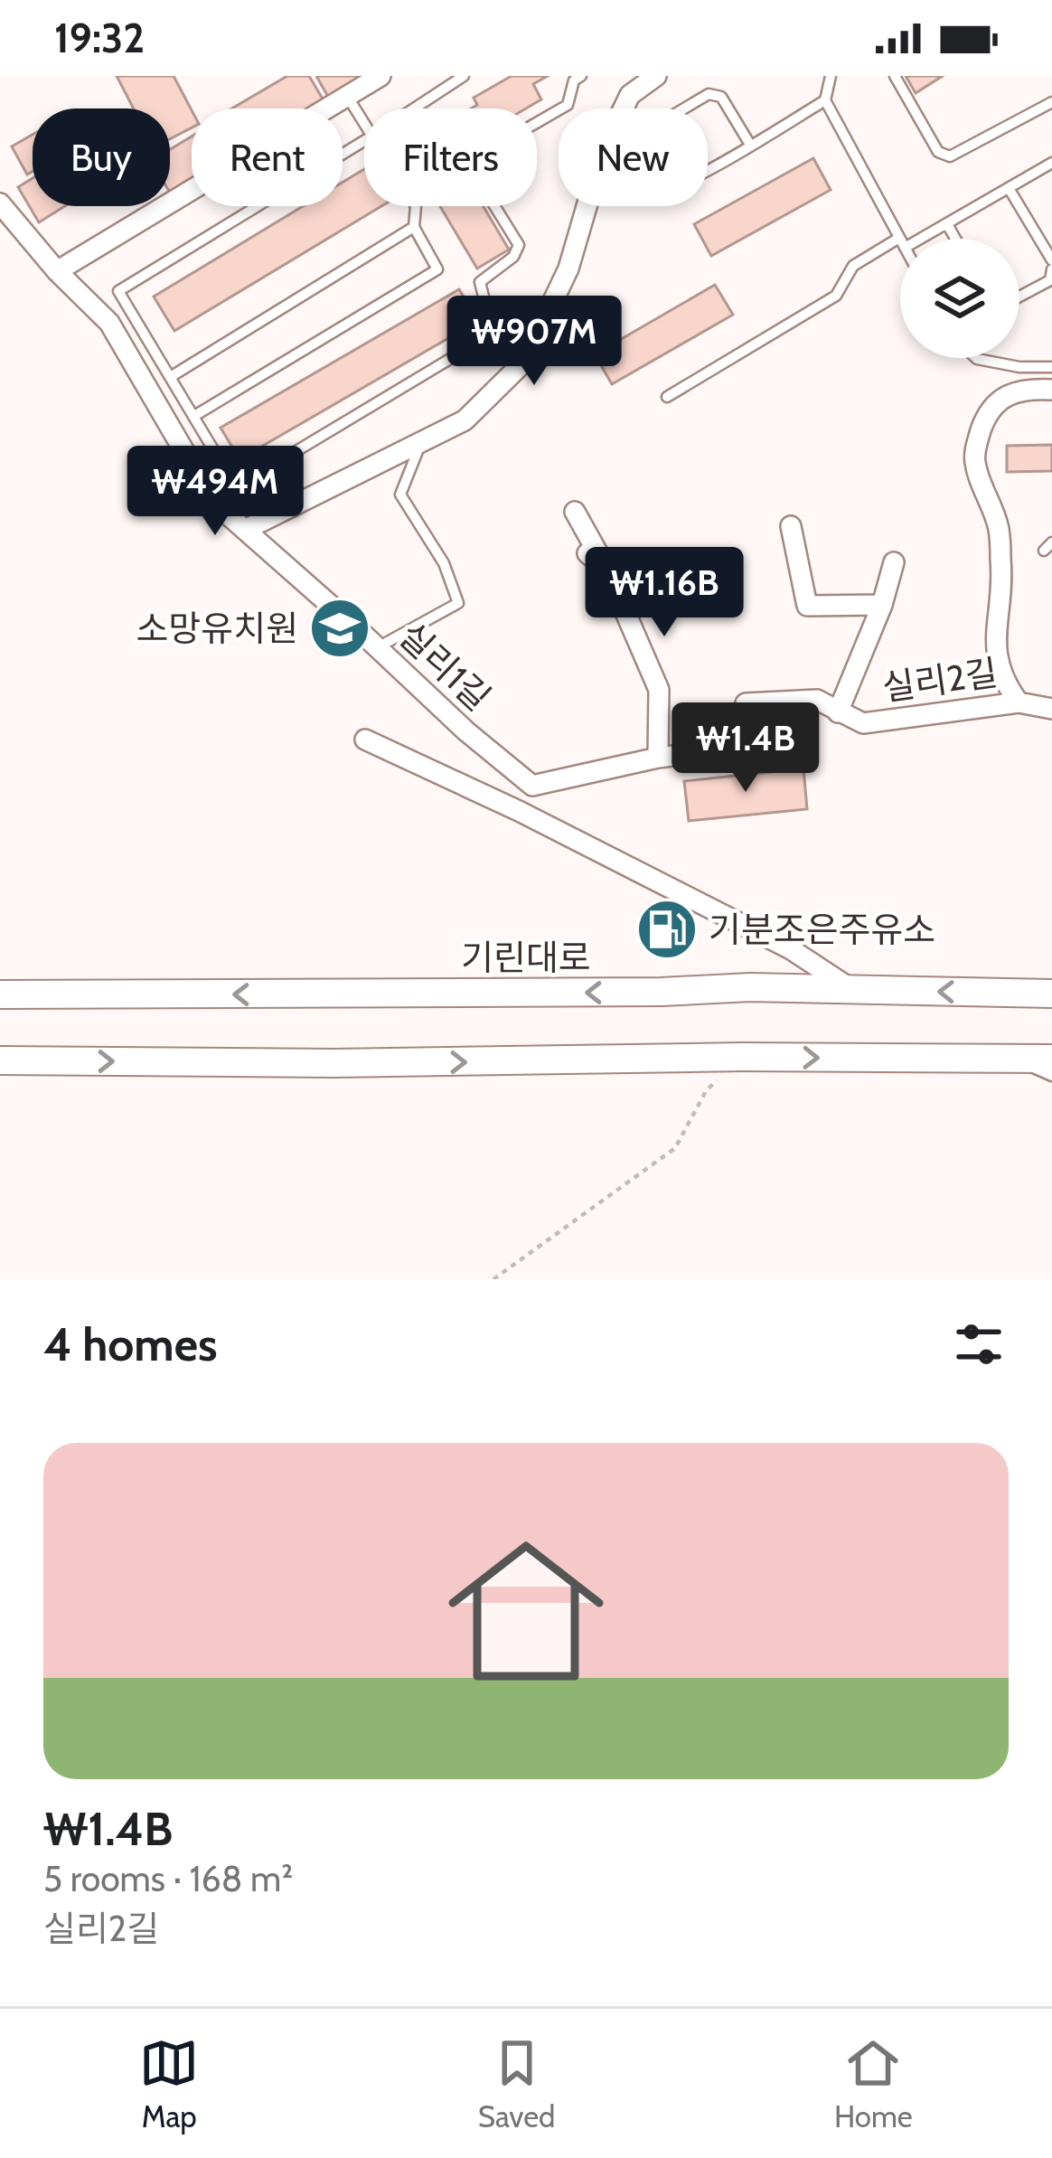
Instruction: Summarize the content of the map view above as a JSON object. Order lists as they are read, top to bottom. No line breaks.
{"streets":{"street":["실리1길","실리2길","기린대로"]},"crossings":[["실리1길","실리2길"]],"places":{"school or university":["소망유치원"],"fuel station":["기분조은주유소"]},"page":{"status":"19:32","chip":["Buy","Rent","Filters","New"],"price":["₩907M","₩494M","₩1.16B","₩1.4B"],"heading":"4 homes","list":[{"name":"₩1.4B","note":"5 rooms · 168 m² · 실리2길"}],"tabs":["Map","Saved","Home"]}}
